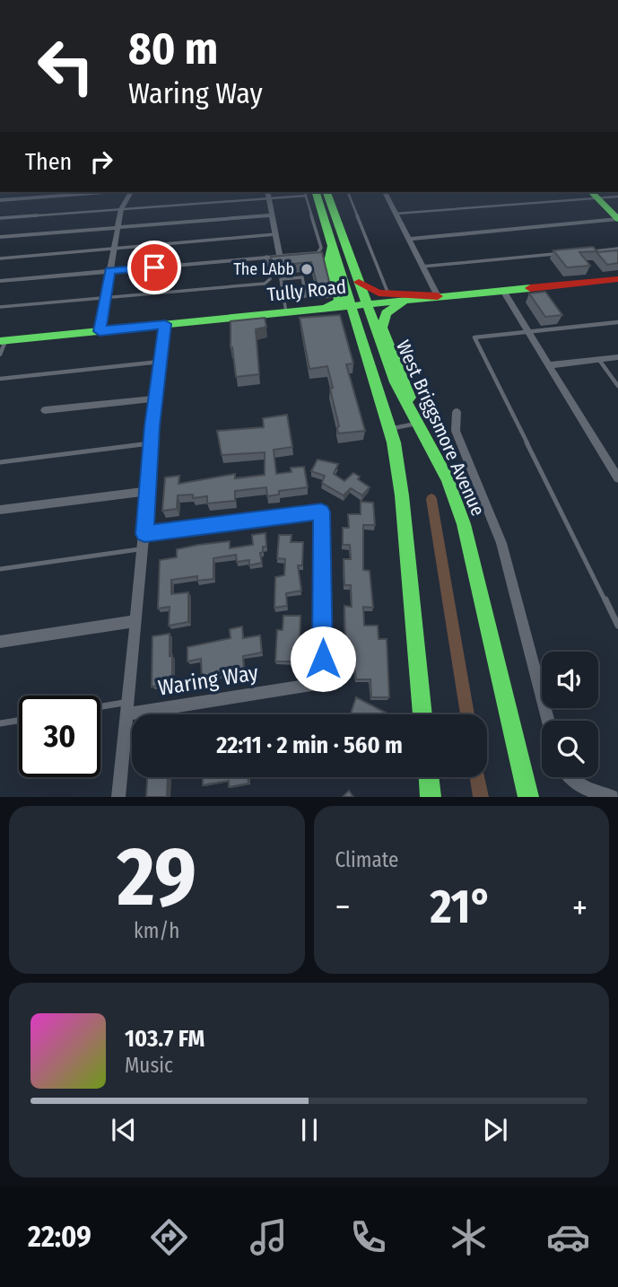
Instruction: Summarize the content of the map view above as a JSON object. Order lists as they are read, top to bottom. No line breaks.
{"streets":{"main road":["Tully Road","West Briggsmore Avenue"],"street":["Waring Way"]},"crossings":[["Tully Road","West Briggsmore Avenue"]],"places":["The LAbb"],"page":{"turn":["80 m","Waring Way"],"then":"Then","limit":"30","trip":"22:11 · 2 min · 560 m","tile":[["29","km/h"],"Climate"],"heat":["−","21°","+"],"song":["103.7 FM","Music"],"tabs":"22:09"}}
